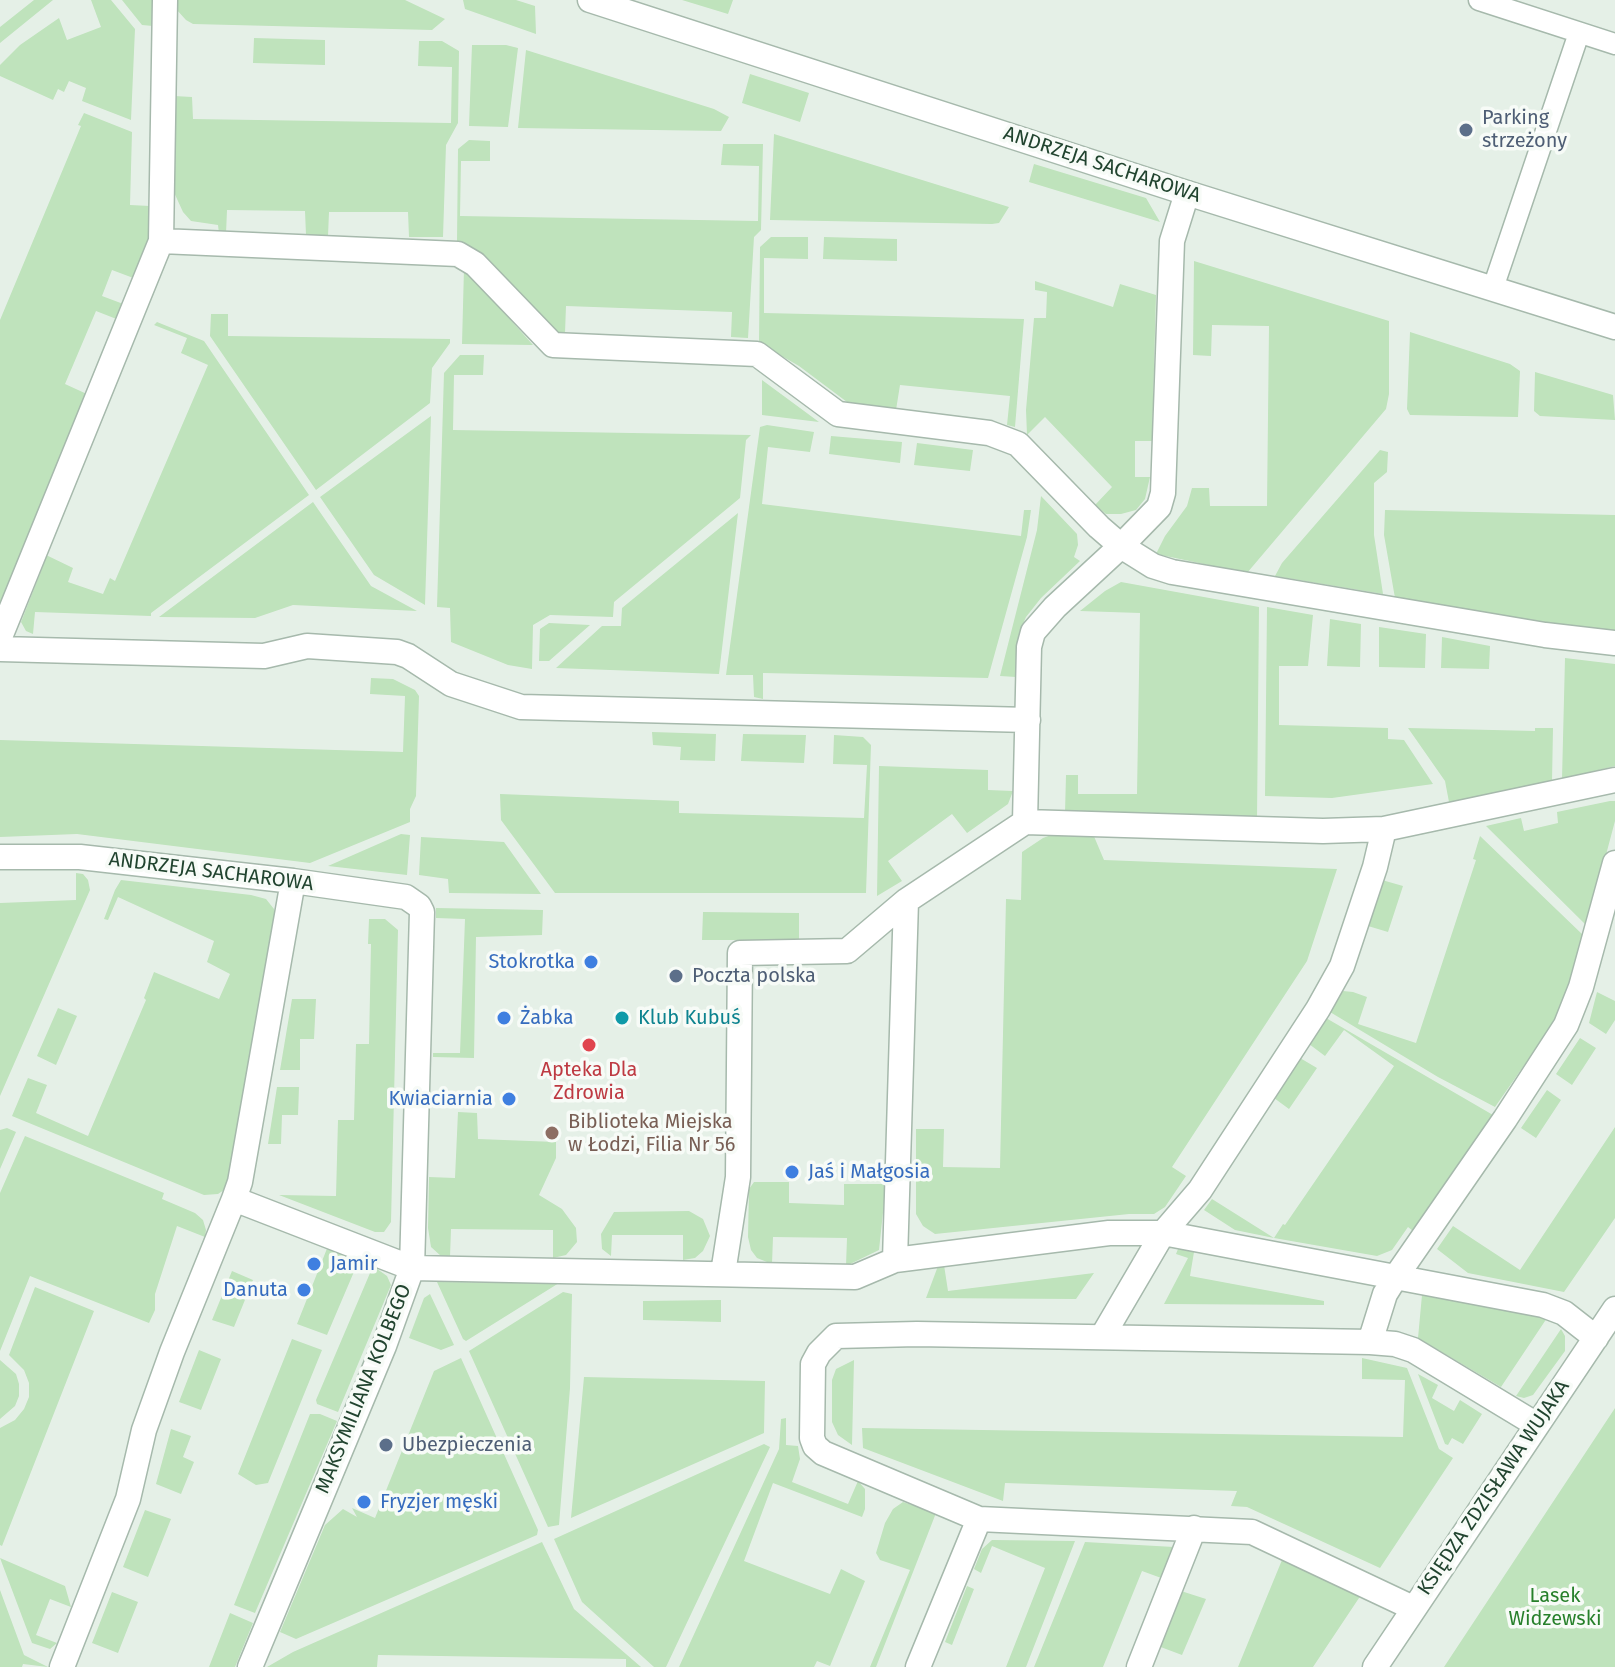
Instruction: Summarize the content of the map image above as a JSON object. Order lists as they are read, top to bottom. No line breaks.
{"streets":{"street":["ANDRZEJA SACHAROWA","MAKSYMILIANA KOLBEGO","KSIĘDZA ZDZISŁAWA WUJAKA"]},"crossings":[["ANDRZEJA SACHAROWA","MAKSYMILIANA KOLBEGO"]],"parks":["Lasek Widzewski"],"places":["Parking strzeżony","Stokrotka","Poczta polska","Żabka","Klub Kubuś","Apteka Dla Zdrowia","Kwiaciarnia","Biblioteka Miejska w Łodzi, Filia Nr 56","Jaś i Małgosia","Jamir","Danuta","Ubezpieczenia","Fryzjer męski"]}
